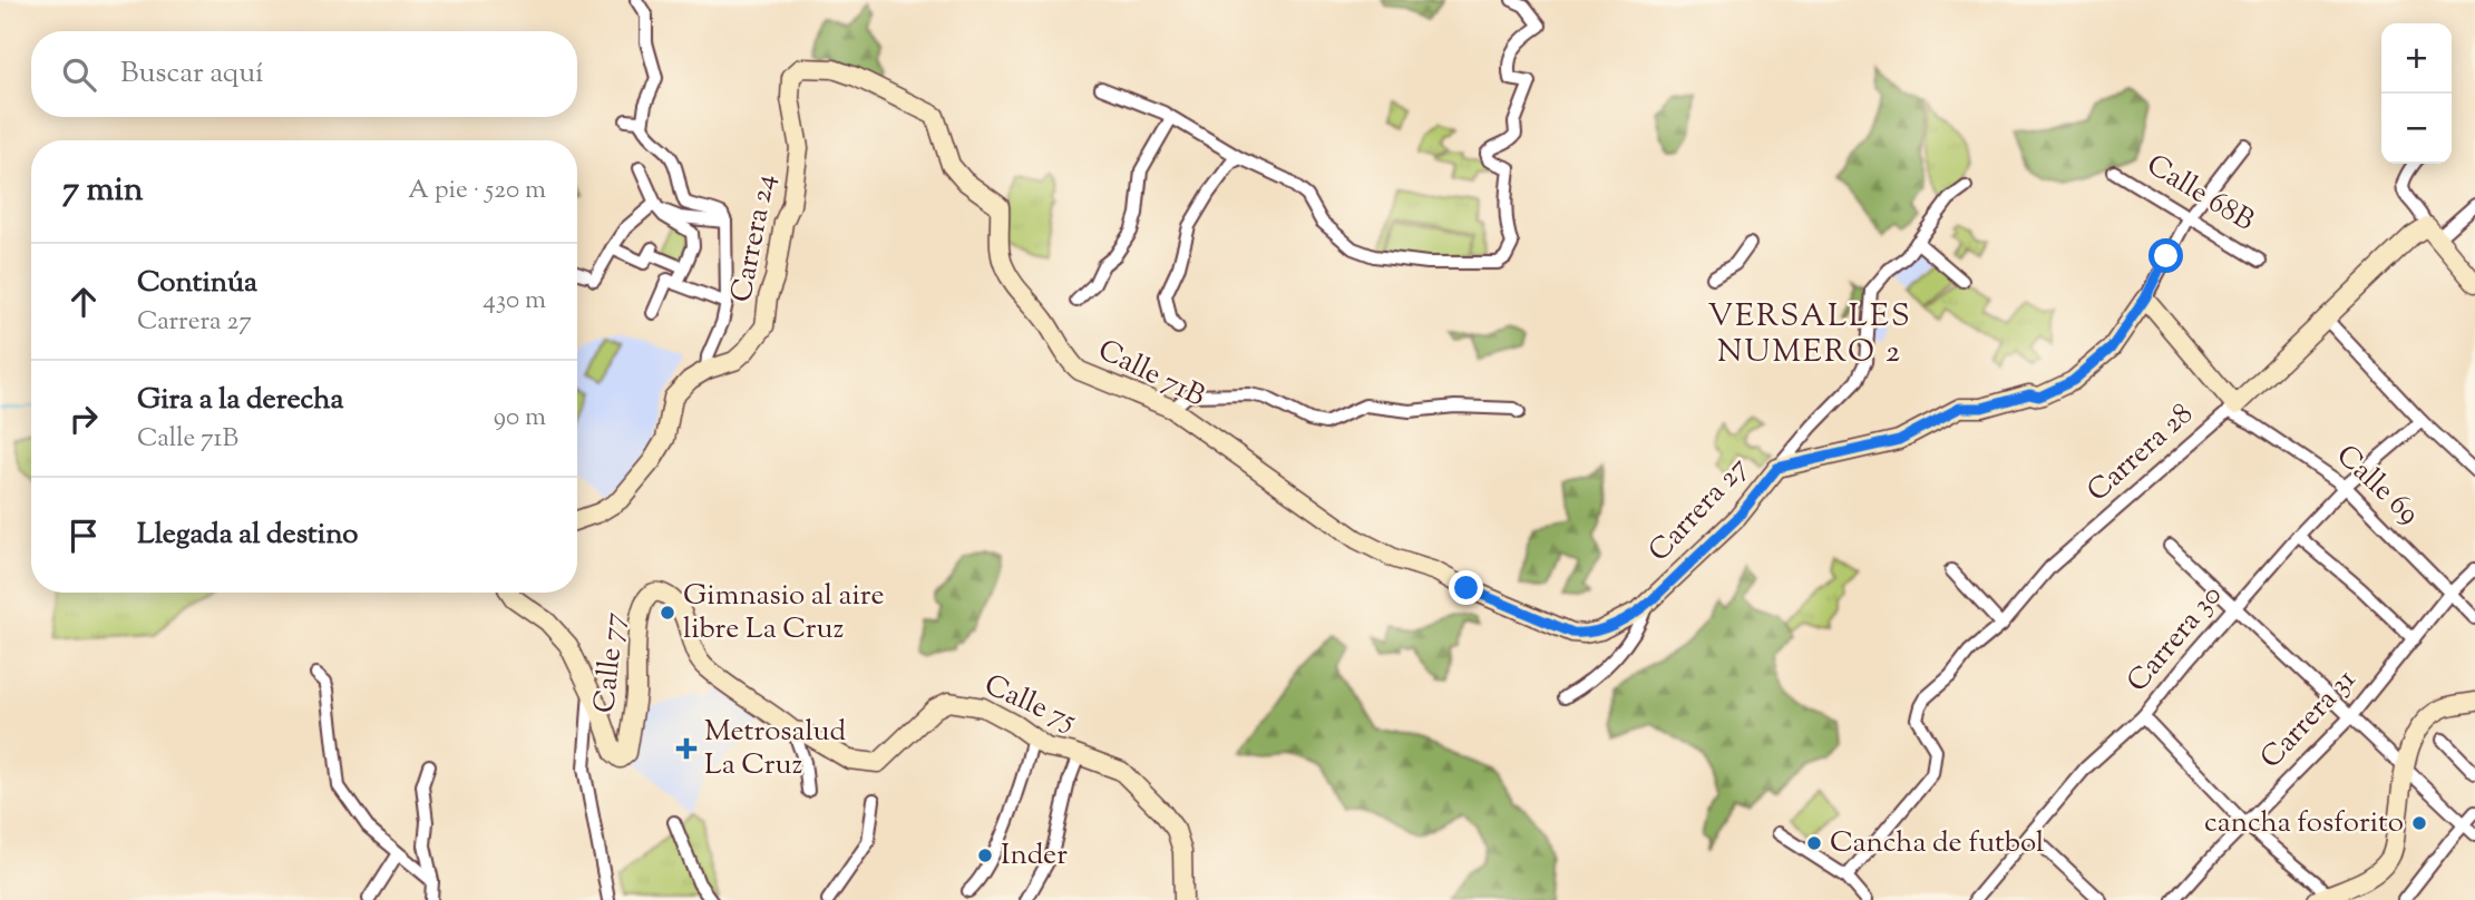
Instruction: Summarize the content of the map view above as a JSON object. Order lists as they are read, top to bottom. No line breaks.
{"streets":{"street":["Calle 68B","Carrera 24","Calle 71B","Carrera 28","Calle 69","Carrera 27","Carrera 30","Calle 77","Calle 75","Carrera 31"]},"crossings":[["Calle 68B","Carrera 27"],["Carrera 24","Calle 71B"],["Calle 71B","Carrera 27"],["Carrera 28","Calle 69"],["Calle 69","Carrera 27"],["Calle 69","Carrera 30"],["Calle 69","Carrera 31"],["Calle 77","Calle 75"]],"districts":["VERSALLES NUMERO 2"],"places":{"other":["Gimnasio al aire libre La Cruz","cancha fosforito","Cancha de futbol","Inder"],"health":["Metrosalud La Cruz"]},"page":{"map_buttons":["+","−"],"search":"Buscar aquí","heading":["7 min","A pie · 520 m"],"list":[["Continúa","Carrera 27","430 m"],["Gira a la derecha","Calle 71B","90 m"],"Llegada al destino"]}}
